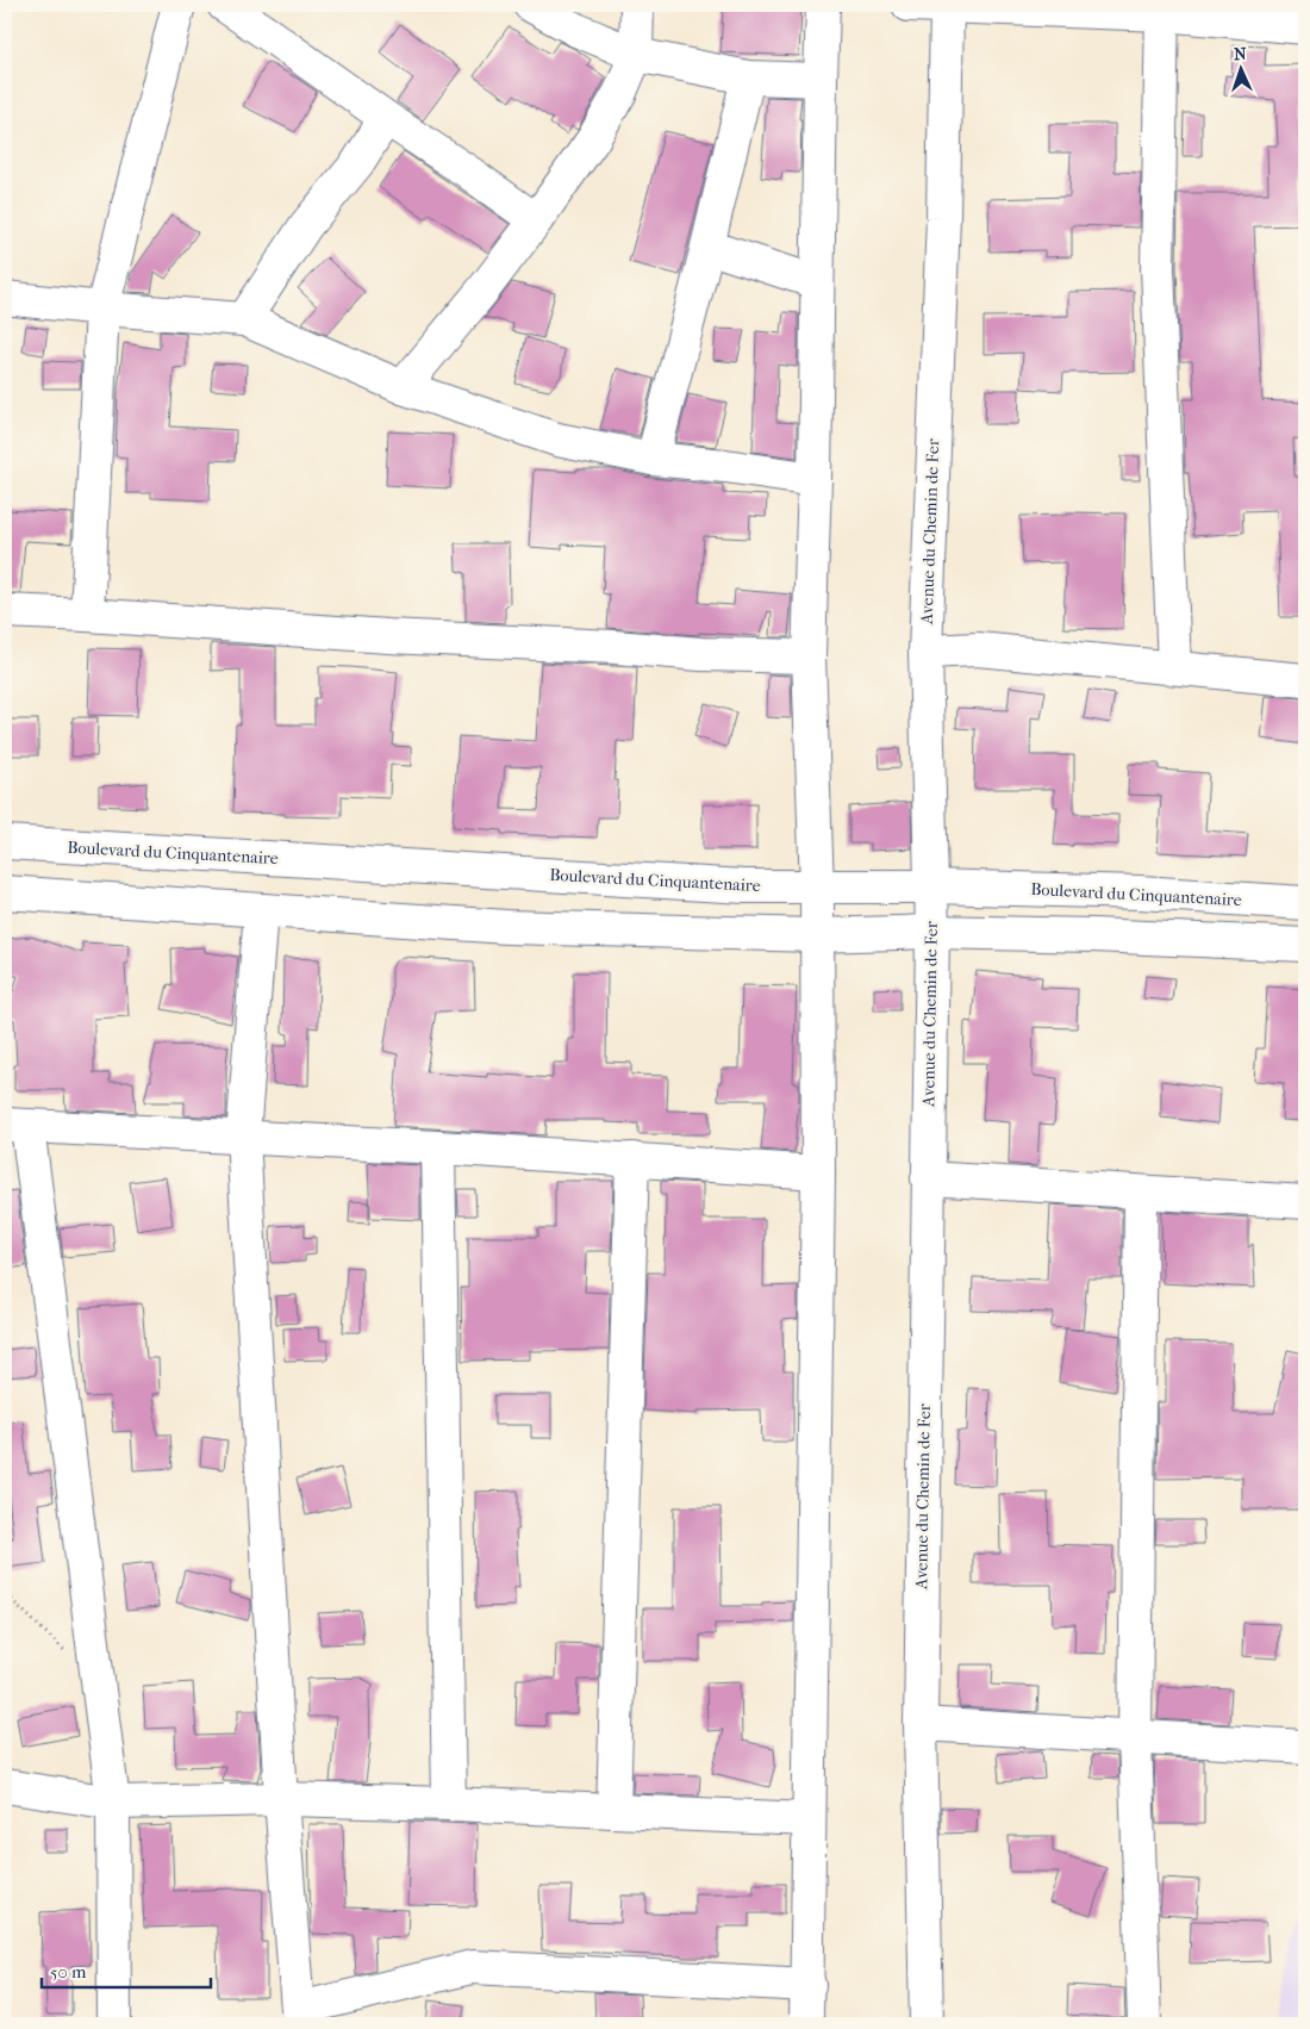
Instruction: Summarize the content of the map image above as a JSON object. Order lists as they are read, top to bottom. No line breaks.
{"streets":{"street":["Avenue du Chemin de Fer","Boulevard du Cinquantenaire"]},"crossings":[["Avenue du Chemin de Fer","Boulevard du Cinquantenaire"]],"scale_bar":"50 m","north":"top"}
